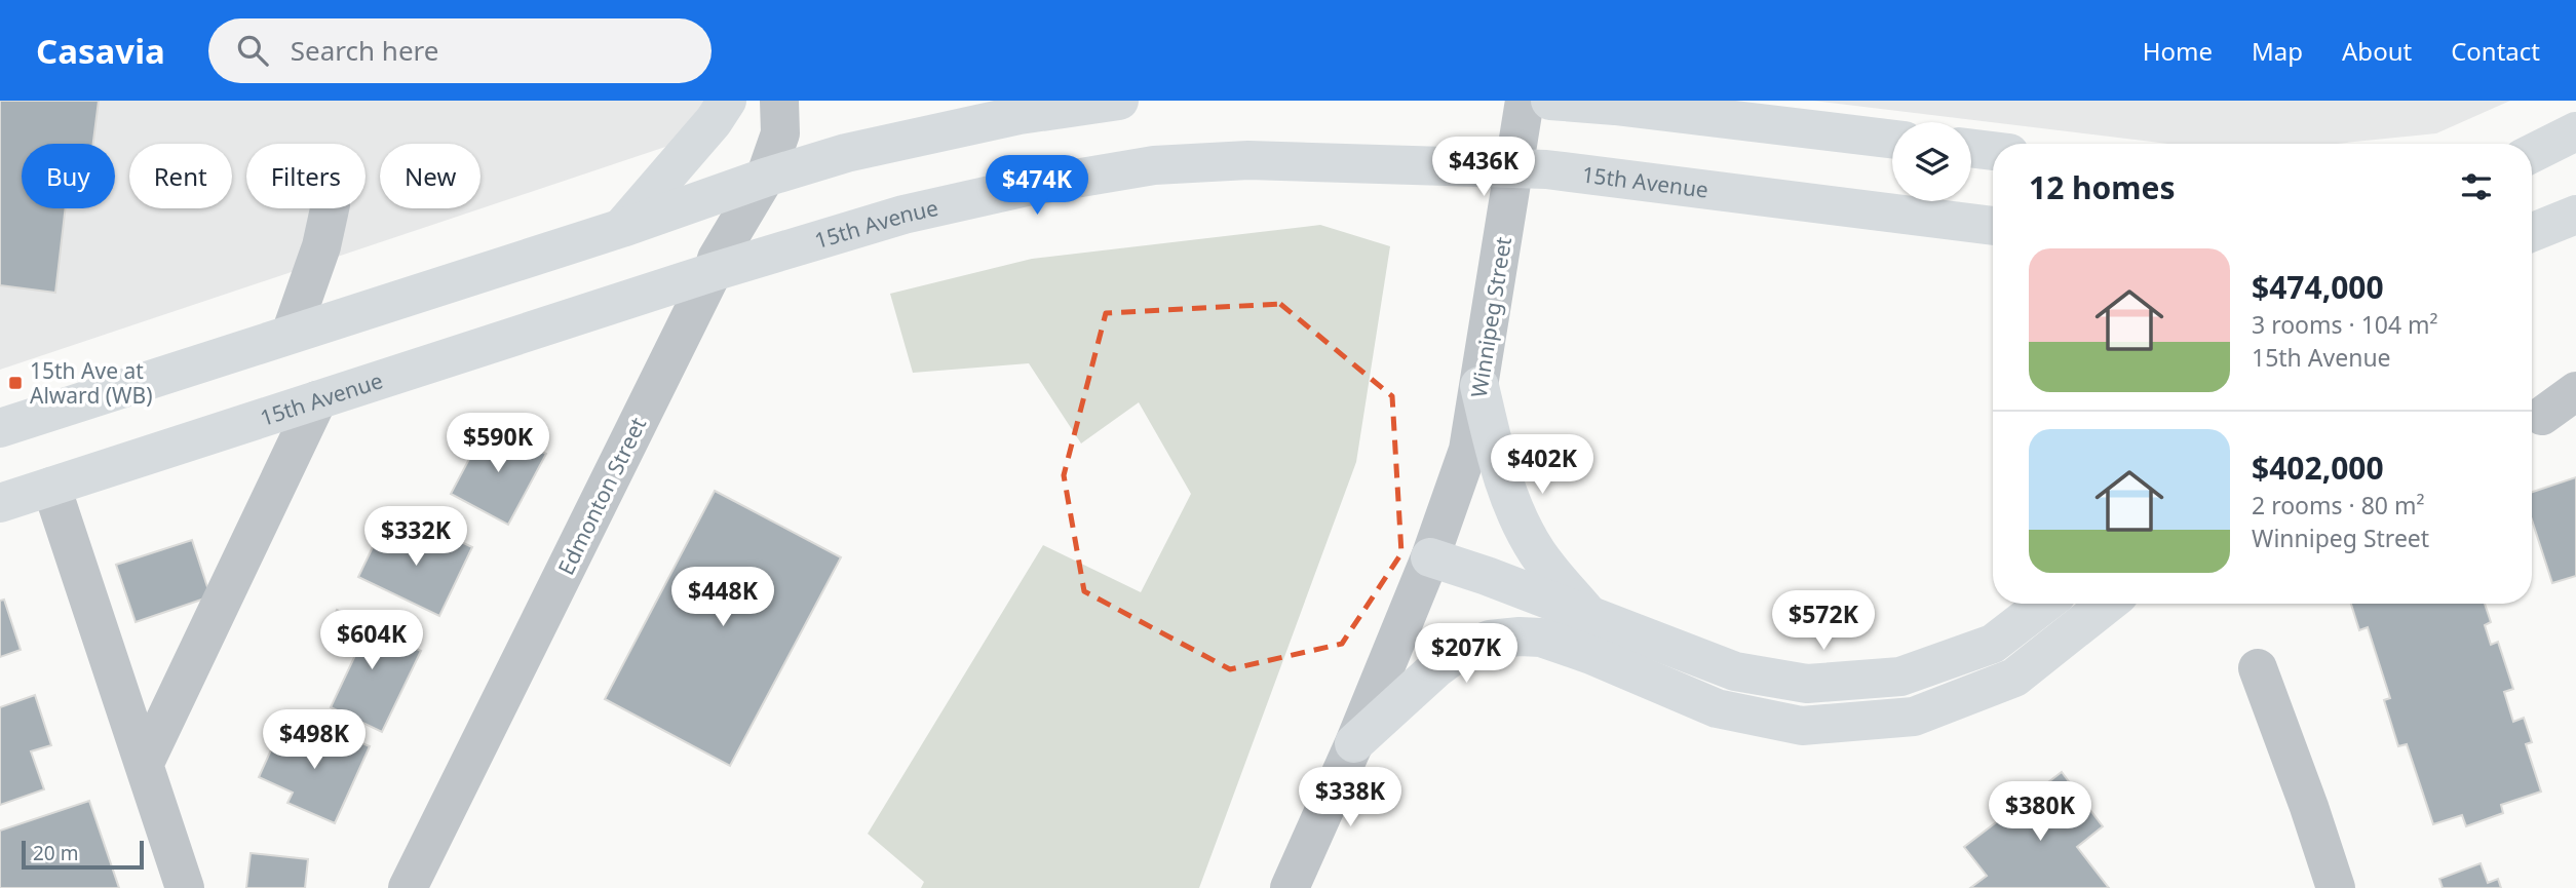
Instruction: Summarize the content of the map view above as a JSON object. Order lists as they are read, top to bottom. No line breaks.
{"streets":{"main road":["15th Avenue"],"street":["Winnipeg Street","Edmonton Street"]},"crossings":[["15th Avenue","Edmonton Street"]],"places":{"transit":["15th Ave at Alward (WB)"]},"scale_bar":"20 m","page":{"header":"Casavia","search":"Search here","nav":["Home","Map","About","Contact"],"price":["$436K","$474K","$590K","$402K","$332K","$448K","$572K","$604K","$207K","$498K","$338K","$380K"],"chip":["Buy","Rent","Filters","New"],"heading":"12 homes","list":[{"name":"$474,000","note":"3 rooms · 104 m² · 15th Avenue"},{"name":"$402,000","note":"2 rooms · 80 m² · Winnipeg Street"}],"scale":"20 m"}}
